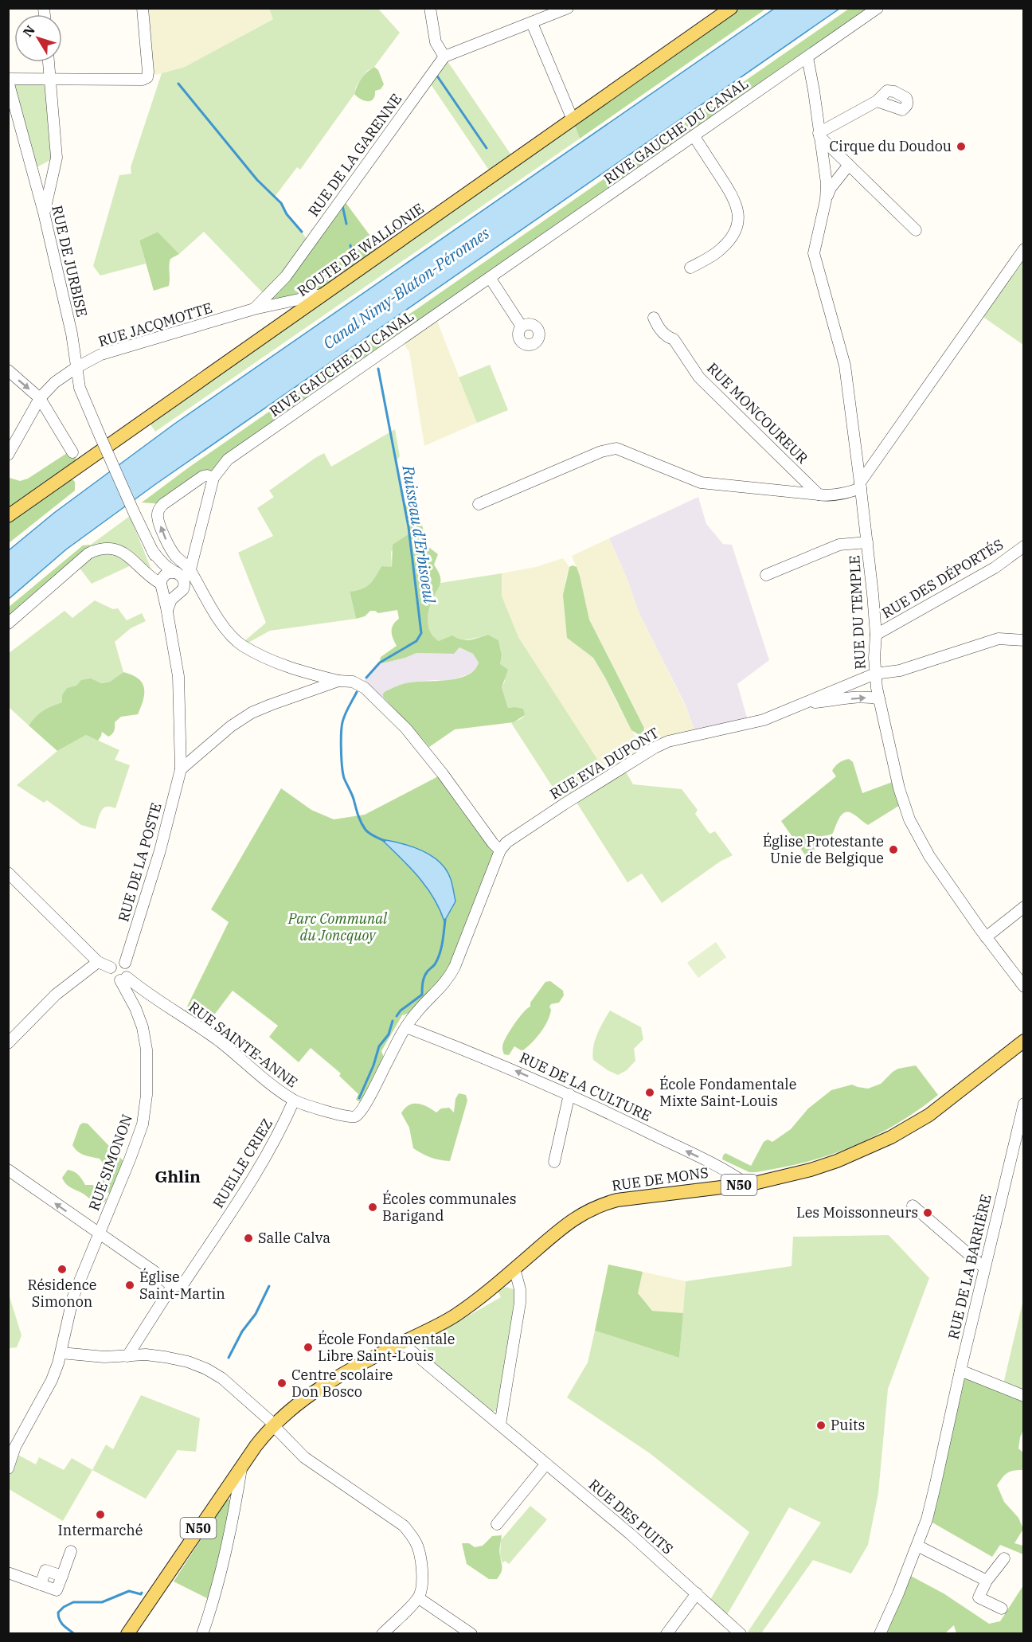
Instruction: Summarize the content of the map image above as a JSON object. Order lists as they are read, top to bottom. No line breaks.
{"streets":{"main road":["ROUTE DE WALLONIE","RUE DE MONS","N50"],"street":["RIVE GAUCHE DU CANAL","RUE DE LA GARENNE","RUE DE JURBISE","RUE JACQMOTTE","RUE MONCOUREUR","RUE DES DÉPORTÉS","RUE DU TEMPLE","RUE EVA DUPONT","RUE DE LA POSTE","RUE SAINTE-ANNE","RUE DE LA CULTURE","RUE SIMONON","RUELLE CRIEZ","RUE DE LA BARRIÈRE","RUE DES PUITS"]},"crossings":[["RUE DE LA GARENNE","RUE JACQMOTTE"],["ROUTE DE WALLONIE","RUE JACQMOTTE"],["RUE DE JURBISE","RUE JACQMOTTE"],["RUE DES DÉPORTÉS","RUE DU TEMPLE"],["RUE DE LA POSTE","RUE SAINTE-ANNE"],["RUE DE LA POSTE","RUE SIMONON"],["RUE SAINTE-ANNE","RUE DE LA CULTURE"],["RUE SAINTE-ANNE","RUE SIMONON"],["RUE SAINTE-ANNE","RUELLE CRIEZ"],["RUE DE LA CULTURE","RUE DE MONS"],["RUE DE MONS","N50"],["RUE DE MONS","RUE DES PUITS"]],"one_way":["RUE DE LA CULTURE"],"districts":["Ghlin"],"water":["Canal Nimy-Blaton-Péronnes","Ruisseau d'Erbisoeul"],"parks":["Parc Communal du Joncquoy"],"places":["Cirque du Doudou","Église Protestante Unie de Belgique","École Fondamentale Mixte Saint-Louis","Écoles communales Barigand","Les Moissonneurs","Salle Calva","Résidence Simonon","Église Saint-Martin","École Fondamentale Libre Saint-Louis","Centre scolaire Don Bosco","Puits","Intermarché"],"north":"top left"}
